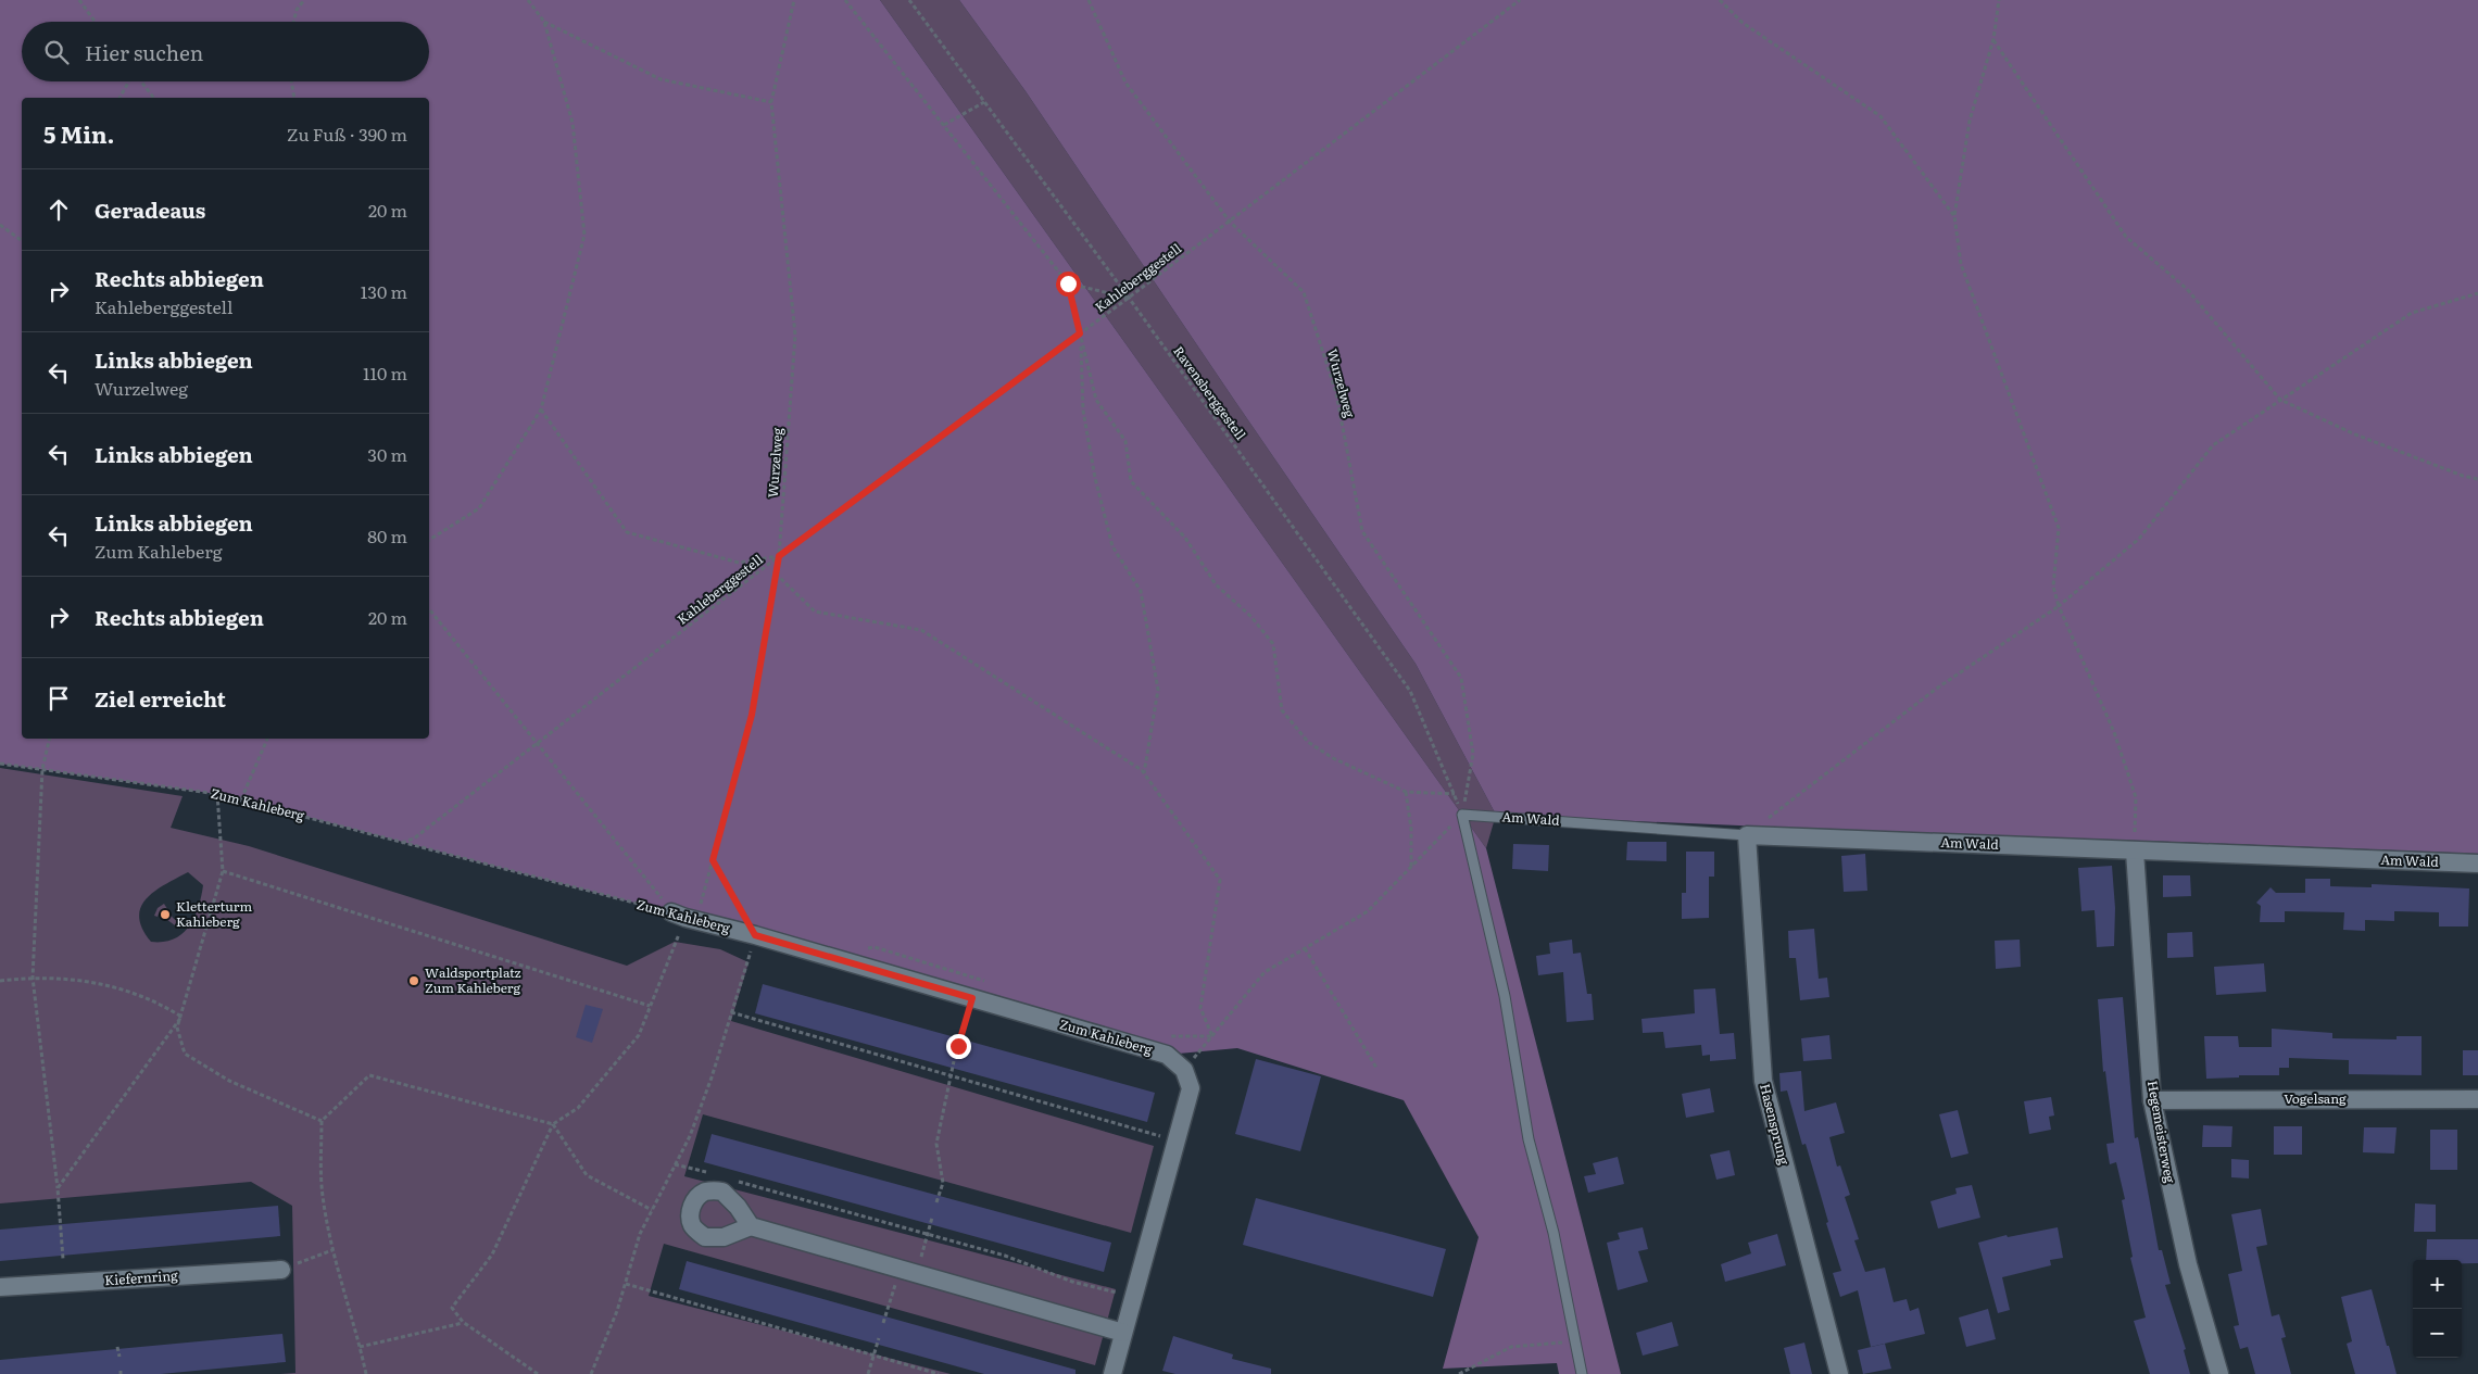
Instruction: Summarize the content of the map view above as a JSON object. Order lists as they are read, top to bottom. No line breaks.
{"streets":{"street":["Zum Kahleberg","Am Wald","Vogelsang","Hasensprung","Hegemeisterweg","Kiefernring"],"path":["Kahleberggestell","Wurzelweg","Ravensberggestell"]},"crossings":[["Kahleberggestell","Wurzelweg"],["Kahleberggestell","Ravensberggestell"],["Kahleberggestell","Zum Kahleberg"],["Wurzelweg","Ravensberggestell"],["Wurzelweg","Zum Kahleberg"],["Wurzelweg","Am Wald"],["Ravensberggestell","Am Wald"],["Am Wald","Hasensprung"],["Am Wald","Hegemeisterweg"],["Vogelsang","Hegemeisterweg"]],"places":["Kletterturm Kahleberg","Waldsportplatz Zum Kahleberg"],"page":{"search":"Hier suchen","heading":["5 Min.","Zu Fuß · 390 m"],"list":[["Geradeaus","20 m"],["Rechts abbiegen","Kahleberggestell","130 m"],["Links abbiegen","Wurzelweg","110 m"],["Links abbiegen","30 m"],["Links abbiegen","Zum Kahleberg","80 m"],["Rechts abbiegen","20 m"],"Ziel erreicht"],"map_buttons":["+","−"]}}
